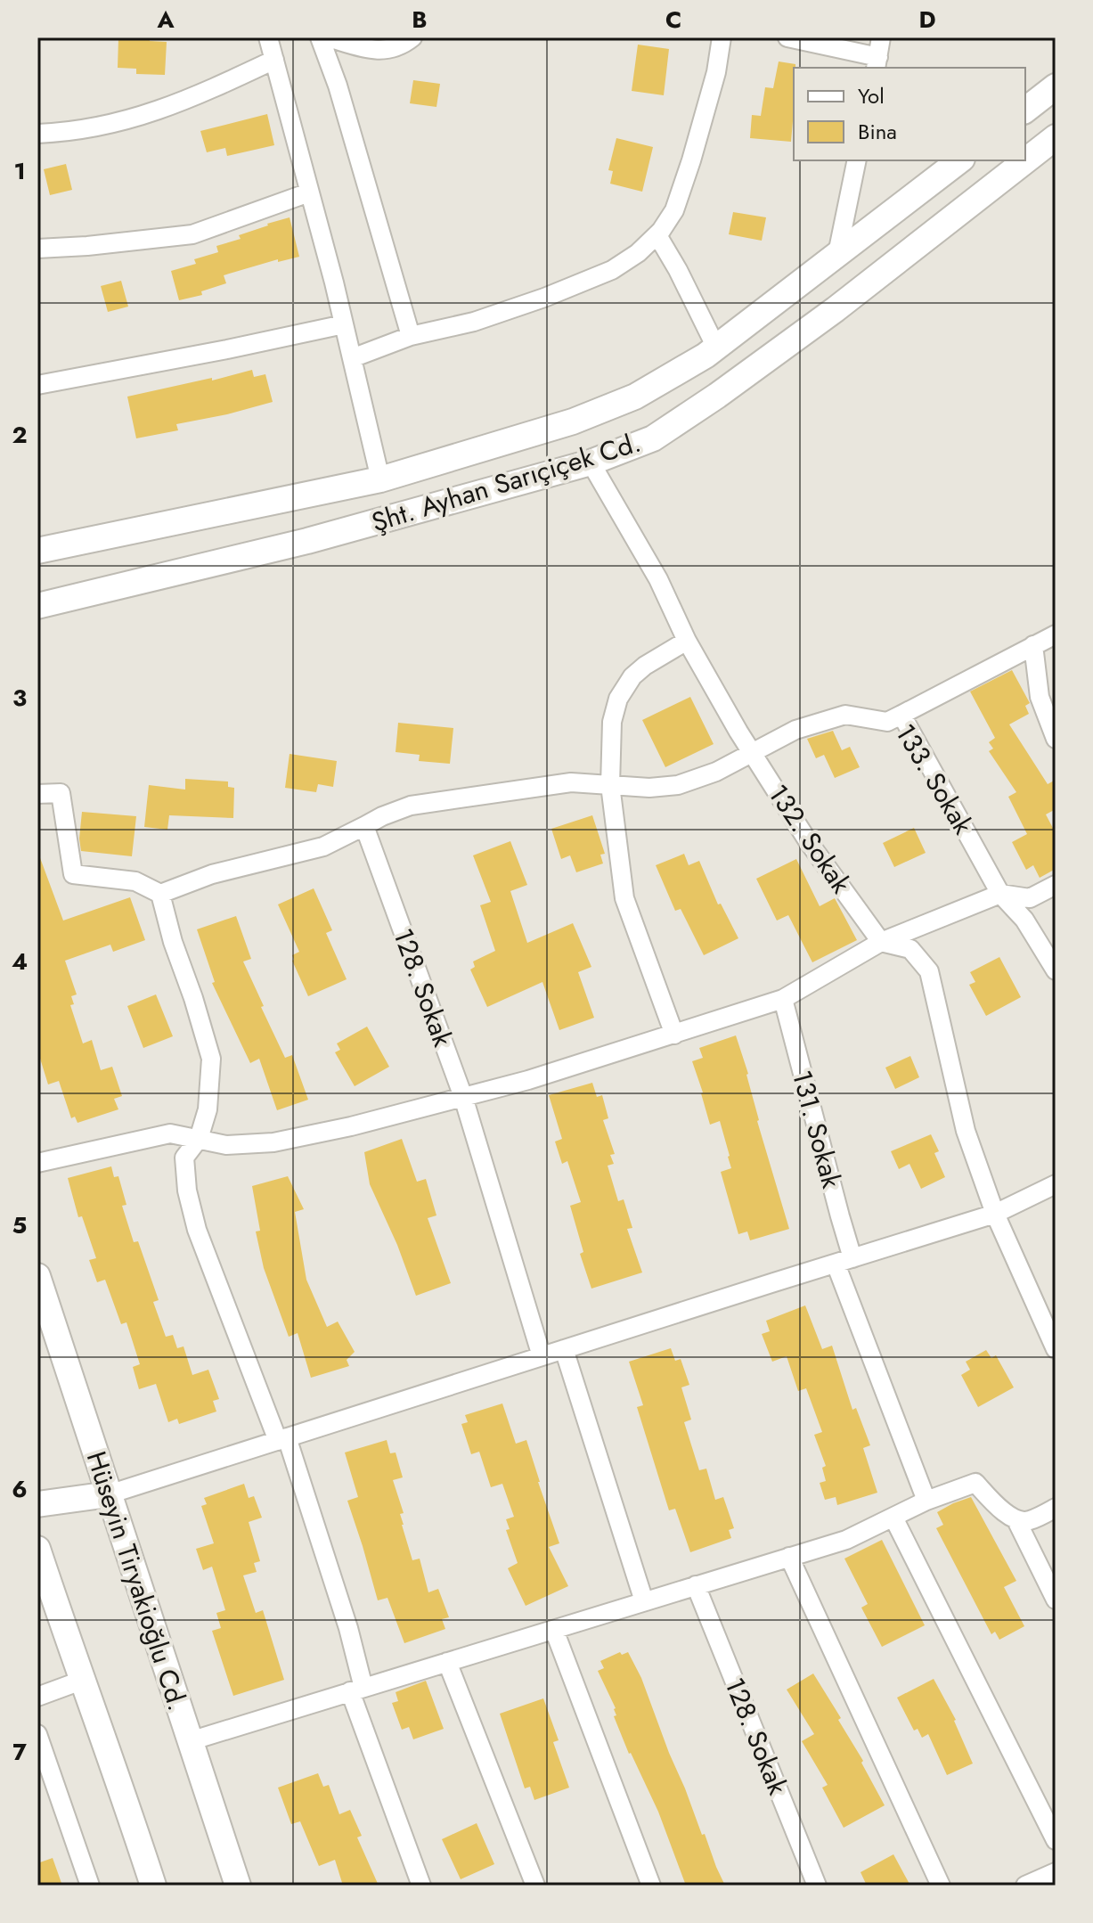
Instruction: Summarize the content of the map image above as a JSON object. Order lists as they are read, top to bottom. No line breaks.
{"streets":{"main road":["Şht. Ayhan Sarıçiçek Cd.","Hüseyin Tiryakioğlu Cd."],"street":["133. Sokak","132. Sokak","128. Sokak","131. Sokak"]},"crossings":[["Şht. Ayhan Sarıçiçek Cd.","132. Sokak"],["133. Sokak","132. Sokak"],["133. Sokak","128. Sokak"]],"legend":["Yol","Bina"],"grid":{"columns":["A","B","C","D"],"rows":["1","2","3","4","5","6","7"]}}
